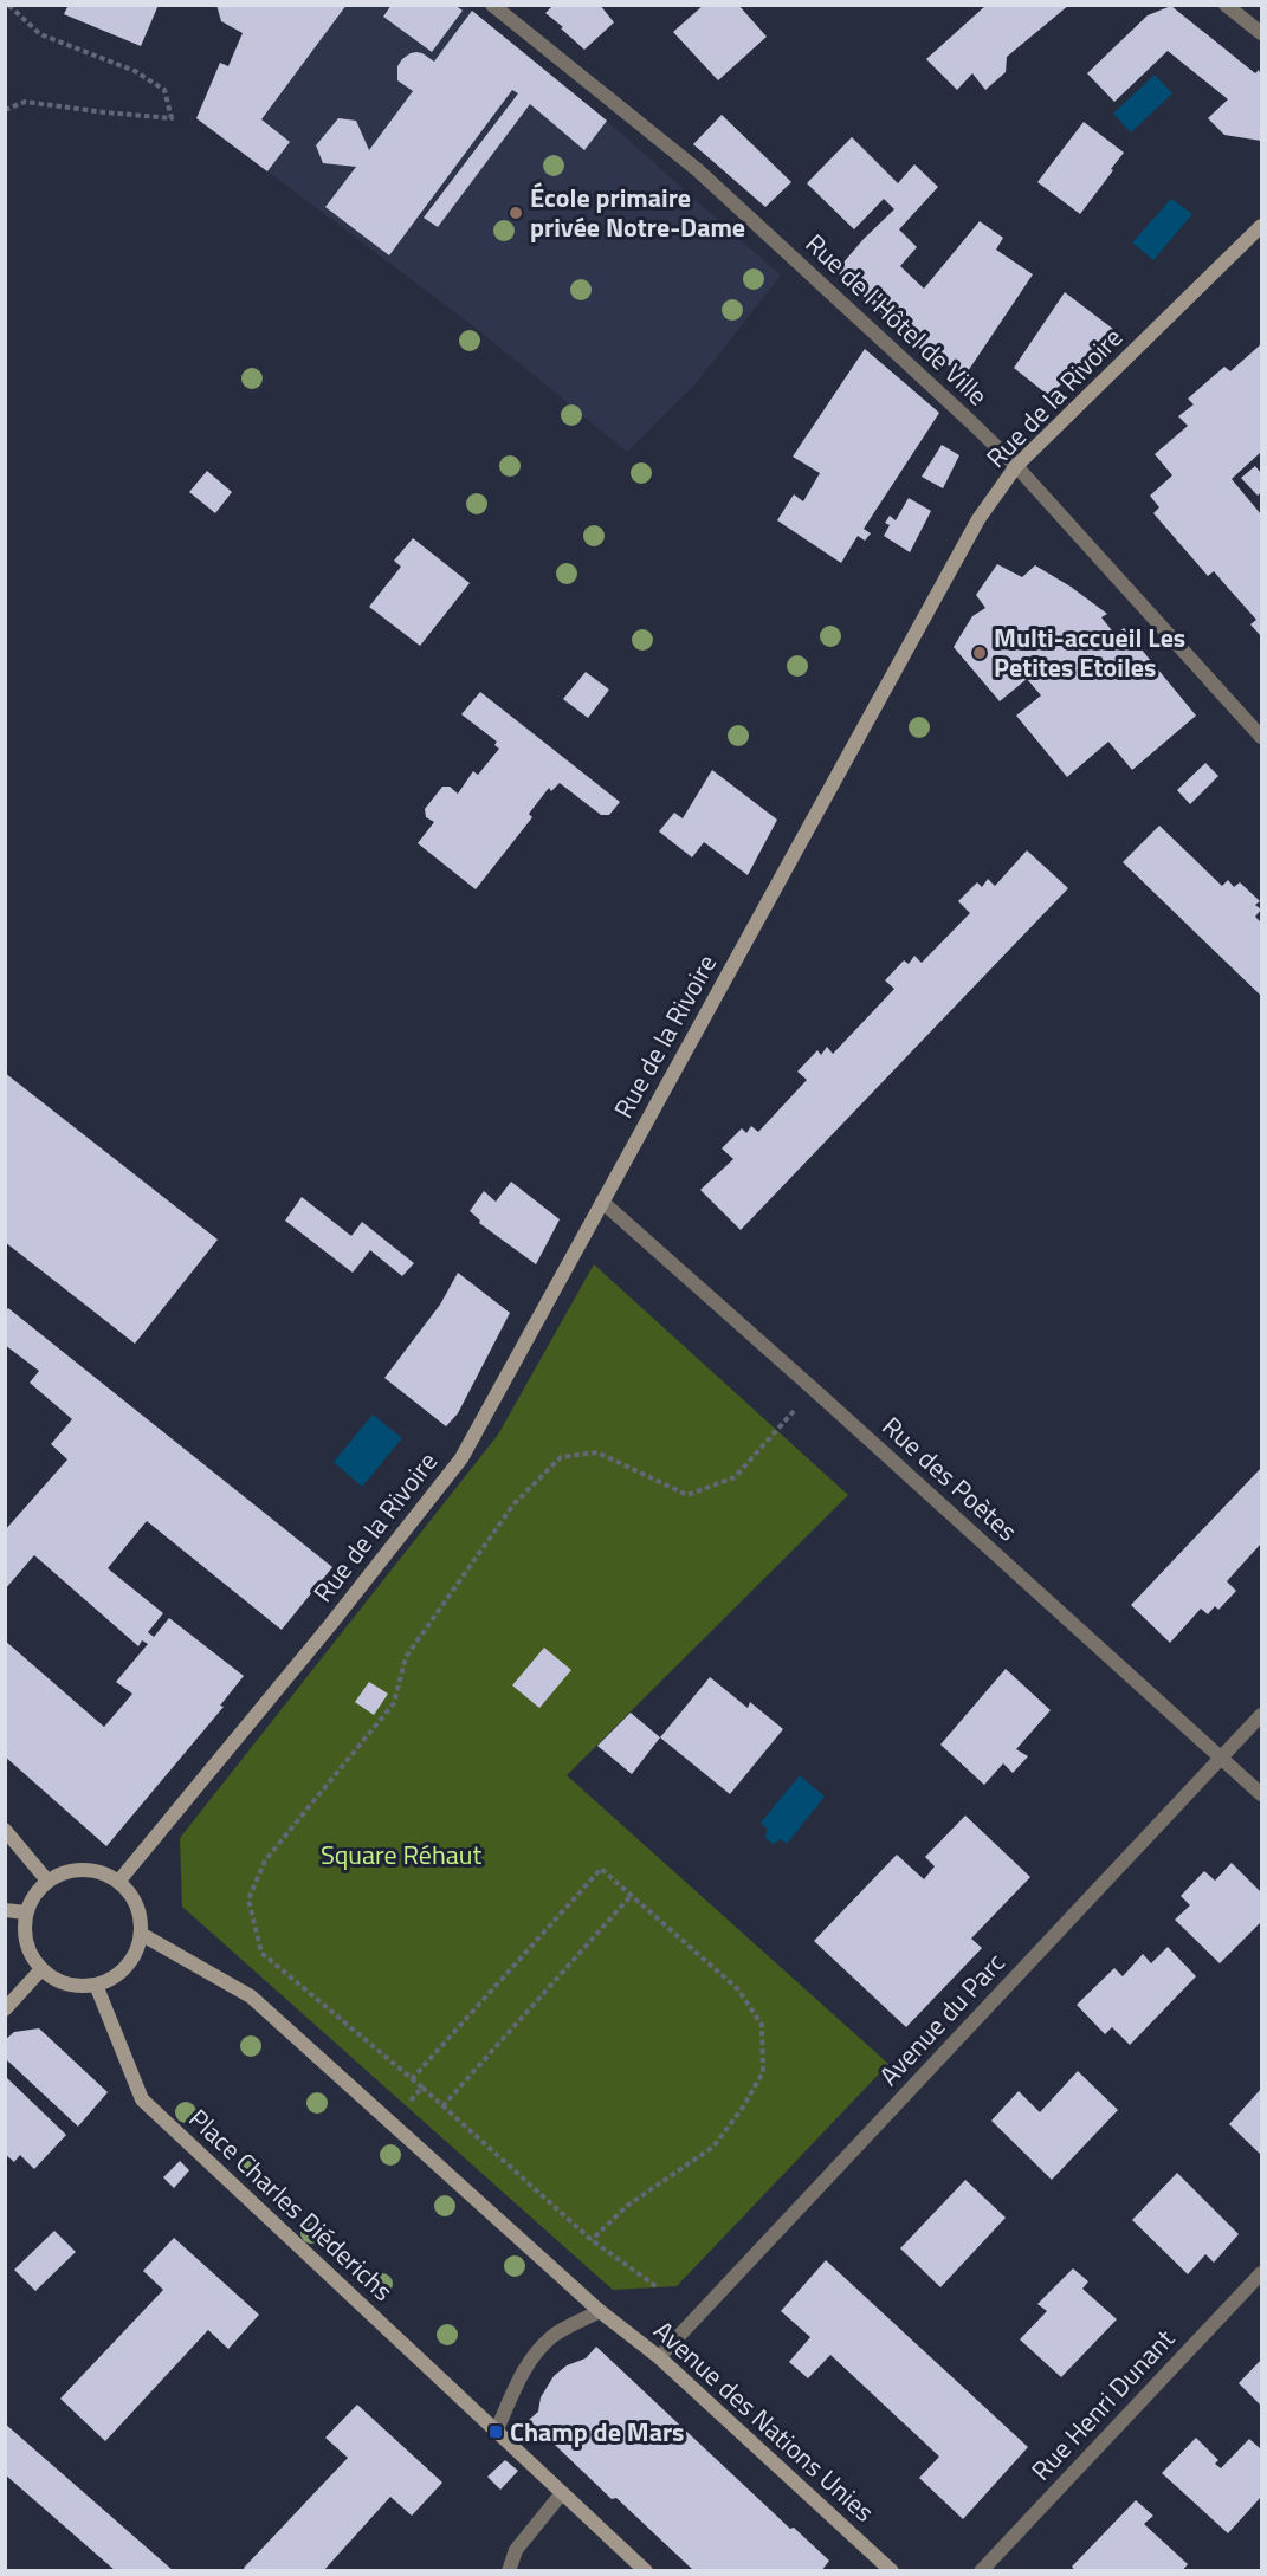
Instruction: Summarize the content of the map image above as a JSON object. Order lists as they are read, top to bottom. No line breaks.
{"streets":{"street":["Rue de l'Hôtel de Ville","Rue de la Rivoire","Rue des Poètes","Avenue du Parc","Place Charles Diéderichs","Rue Henri Dunant","Avenue des Nations Unies"]},"crossings":[["Rue de l'Hôtel de Ville","Rue de la Rivoire"],["Rue de la Rivoire","Rue des Poètes"],["Rue de la Rivoire","Place Charles Diéderichs"],["Rue des Poètes","Avenue du Parc"],["Avenue du Parc","Avenue des Nations Unies"]],"parks":["Square Réhaut"],"places":{"other":["École primaire privée Notre-Dame","Multi-accueil Les Petites Etoiles"],"transit":["Champ de Mars"]}}
